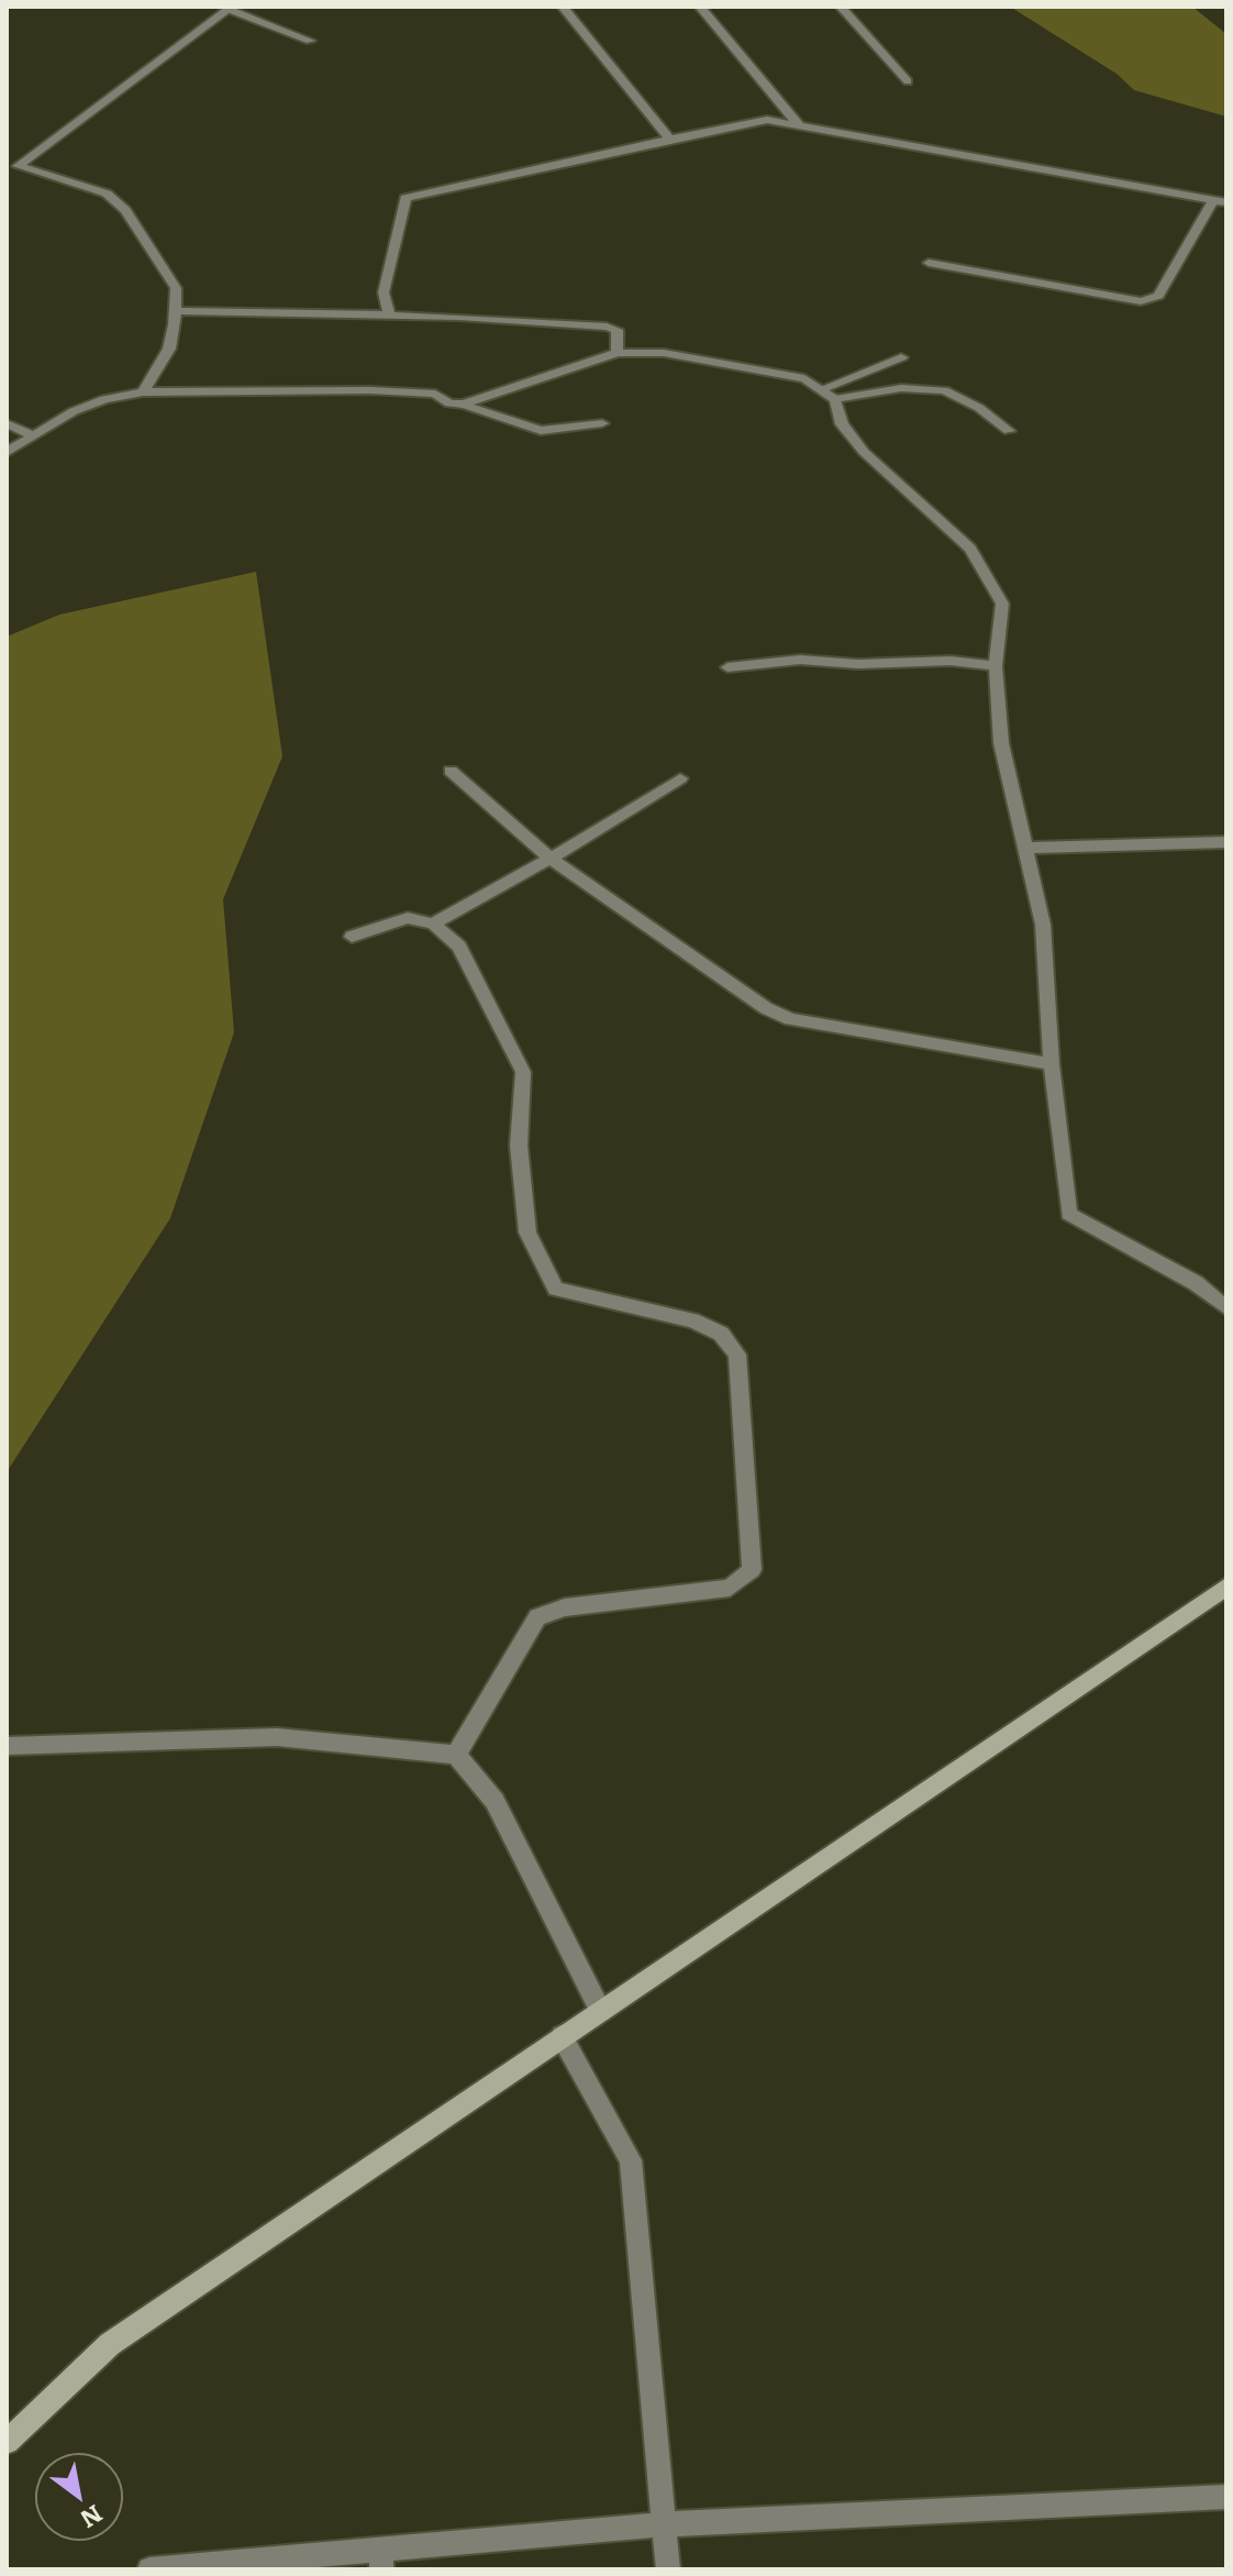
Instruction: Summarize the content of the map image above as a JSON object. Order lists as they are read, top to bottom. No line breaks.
{"north":"bottom right"}
